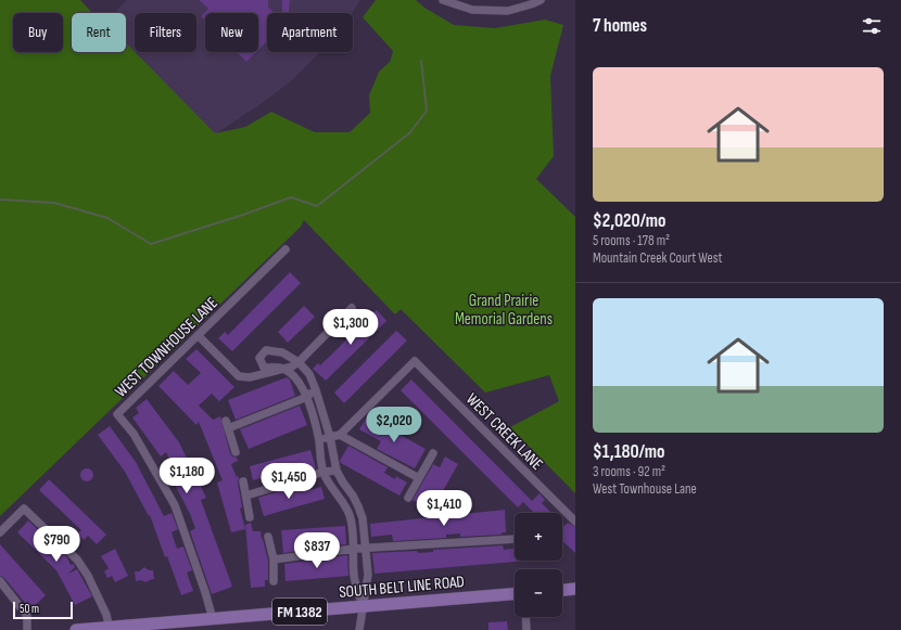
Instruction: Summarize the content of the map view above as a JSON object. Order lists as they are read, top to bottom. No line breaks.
{"streets":{"main road":["SOUTH BELT LINE ROAD","FM 1382"],"street":["WEST TOWNHOUSE LANE","WEST CREEK LANE"]},"crossings":[["WEST TOWNHOUSE LANE","SOUTH BELT LINE ROAD"]],"parks":["Grand Prairie Memorial Gardens"],"scale_bar":"50 m","page":{"heading":"7 homes","chip":["Buy","Rent","Filters","New","Apartment"],"list":[{"name":"$2,020/mo","note":"5 rooms · 178 m² · Mountain Creek Court West"},{"name":"$1,180/mo","note":"3 rooms · 92 m² · West Townhouse Lane"}],"price":["$1,300","$2,020","$1,180","$1,450","$1,410","$790","$837"],"map_buttons":["+","−"],"scale":"50 m"}}
